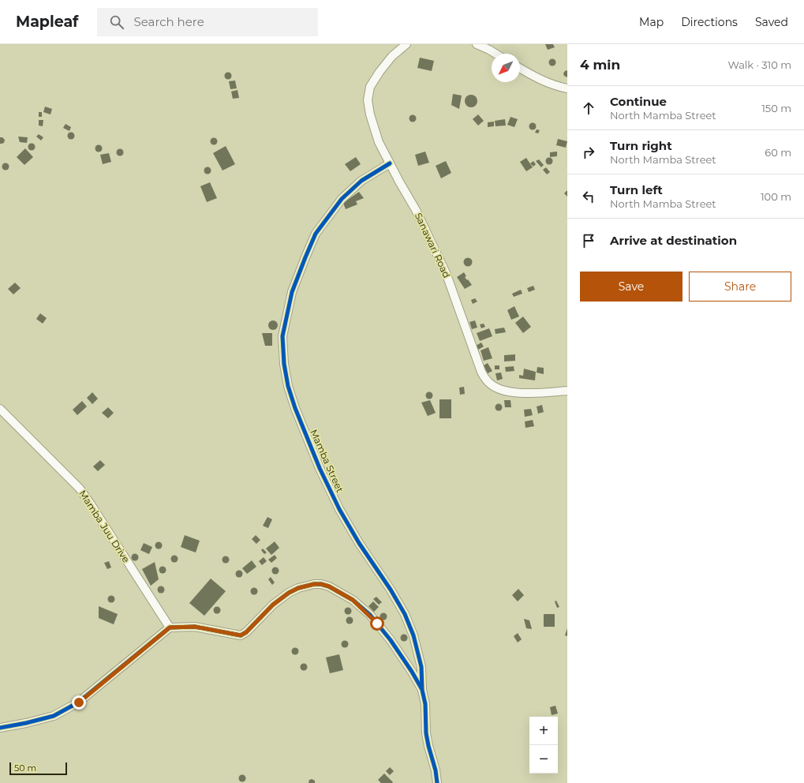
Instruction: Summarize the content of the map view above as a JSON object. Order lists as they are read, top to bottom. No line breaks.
{"streets":{"street":["Sanawari Road","Mamba Street","Mamba Juu Drive"]},"crossings":[["Sanawari Road","Mamba Street"]],"scale_bar":"50 m","north":"bottom left","page":{"header":"Mapleaf","search":"Search here","nav":["Map","Directions","Saved"],"heading":["4 min","Walk · 310 m"],"list":[["Continue","North Mamba Street","150 m"],["Turn right","North Mamba Street","60 m"],["Turn left","North Mamba Street","100 m"],"Arrive at destination"],"buttons":["Save","Share"],"map_buttons":["+","−"],"scale":"50 m"}}
